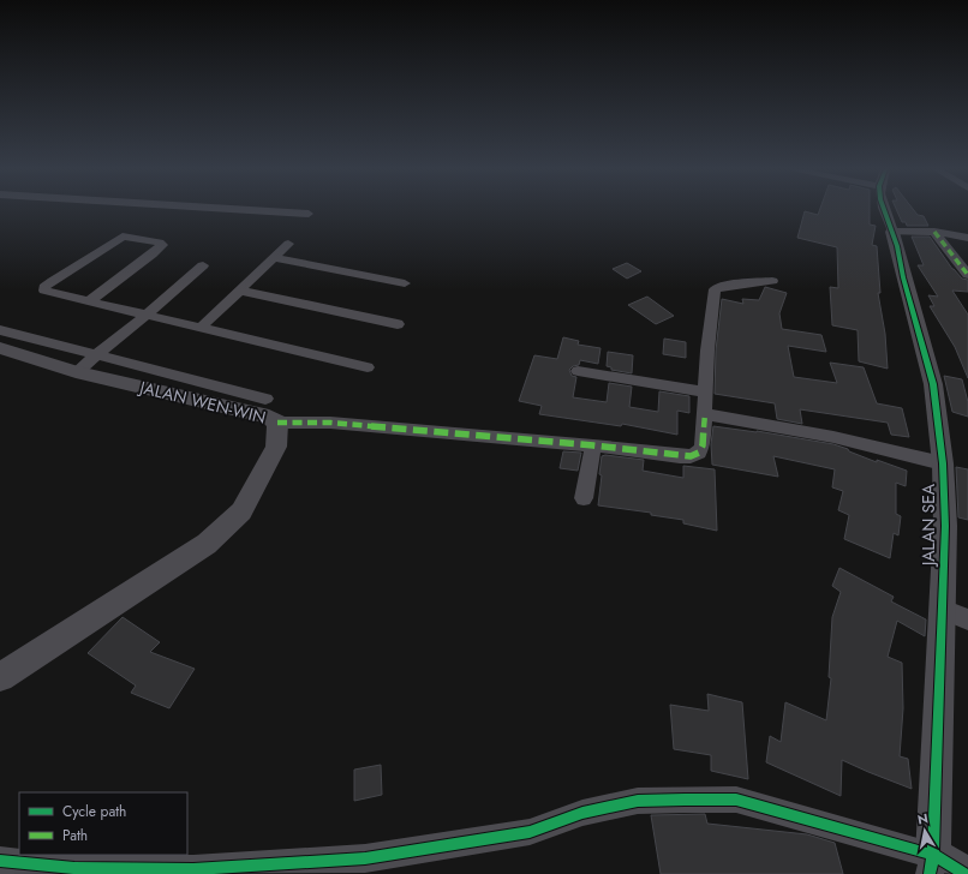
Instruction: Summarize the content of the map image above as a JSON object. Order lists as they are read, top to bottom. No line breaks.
{"streets":{"street":["JALAN WEN-WIN","JALAN SEA"]},"legend":["Cycle path","Path"],"north":"top"}
